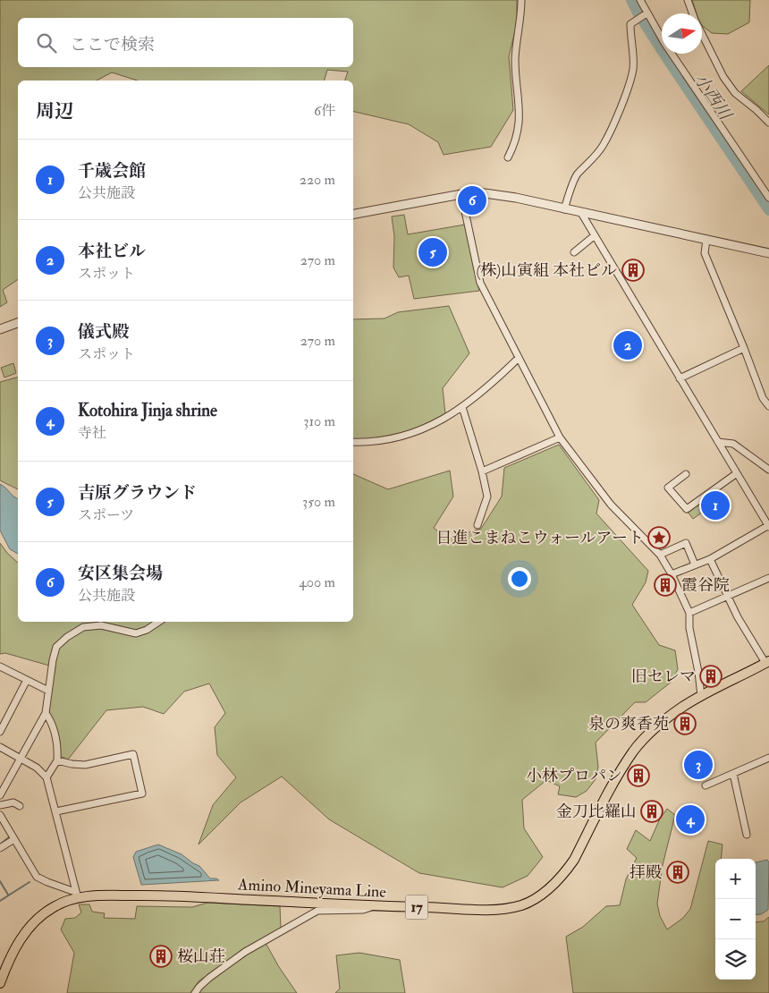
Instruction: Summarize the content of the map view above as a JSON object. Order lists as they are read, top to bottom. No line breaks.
{"streets":{"main road":["Amino Mineyama Line","17"]},"water":["小西川"],"places":{"building":["(株)山寅組 本社ビル","霞谷院","旧セレマ","泉の爽香苑","小林プロパン","金刀比羅山","拝殿","桜山荘"],"place":["日進こまねこウォールアート"]},"north":"right","page":{"search":"ここで検索","heading":["周辺","6件"],"list":[{"mark":"1","name":"千歳会館","note":"公共施設","value":"220 m"},{"mark":"2","name":"本社ビル","note":"スポット","value":"270 m"},{"mark":"3","name":"儀式殿","note":"スポット","value":"270 m"},{"mark":"4","name":"Kotohira Jinja shrine","note":"寺社","value":"310 m"},{"mark":"5","name":"吉原グラウンド","note":"スポーツ","value":"350 m"},{"mark":"6","name":"安区集会場","note":"公共施設","value":"400 m"}],"pins":["6","5","2","1","3","4"],"map_buttons":["+","−"]}}
